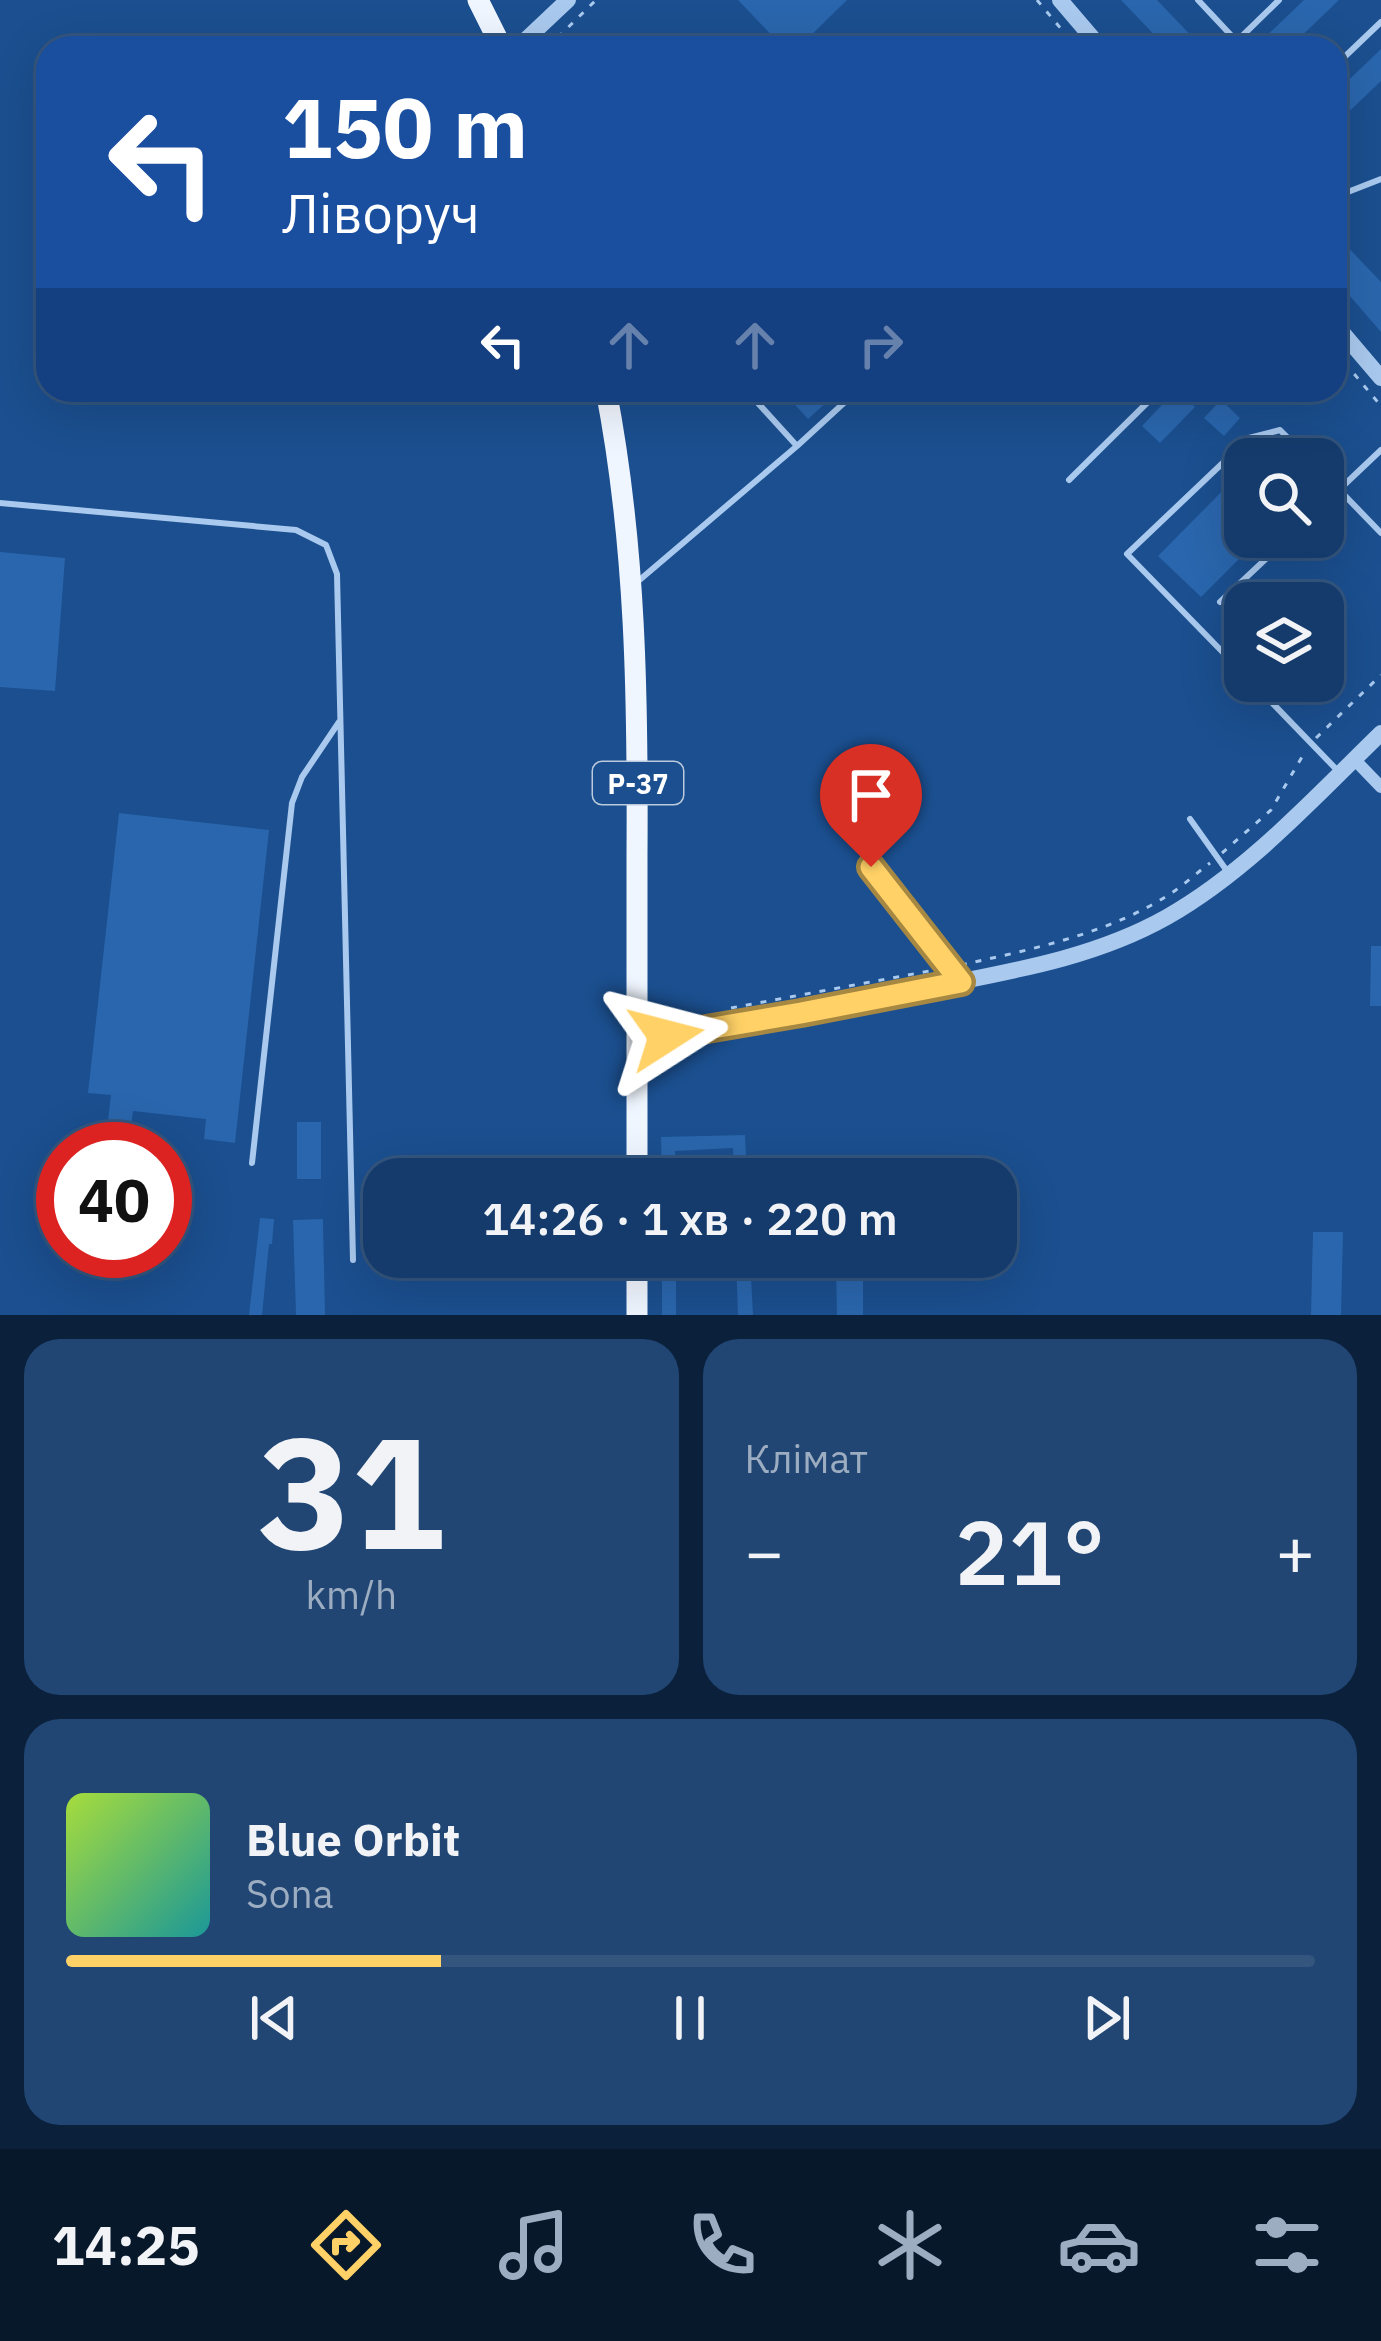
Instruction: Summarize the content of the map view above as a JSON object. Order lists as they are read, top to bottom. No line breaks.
{"streets":{"main road":["Р-37"]},"page":{"turn":["150 m","Ліворуч"],"limit":"40","trip":"14:26 · 1 хв · 220 m","tile":[["31","km/h"],"Клімат"],"heat":["−","21°","+"],"song":["Blue Orbit","Sona"],"tabs":"14:25"}}
